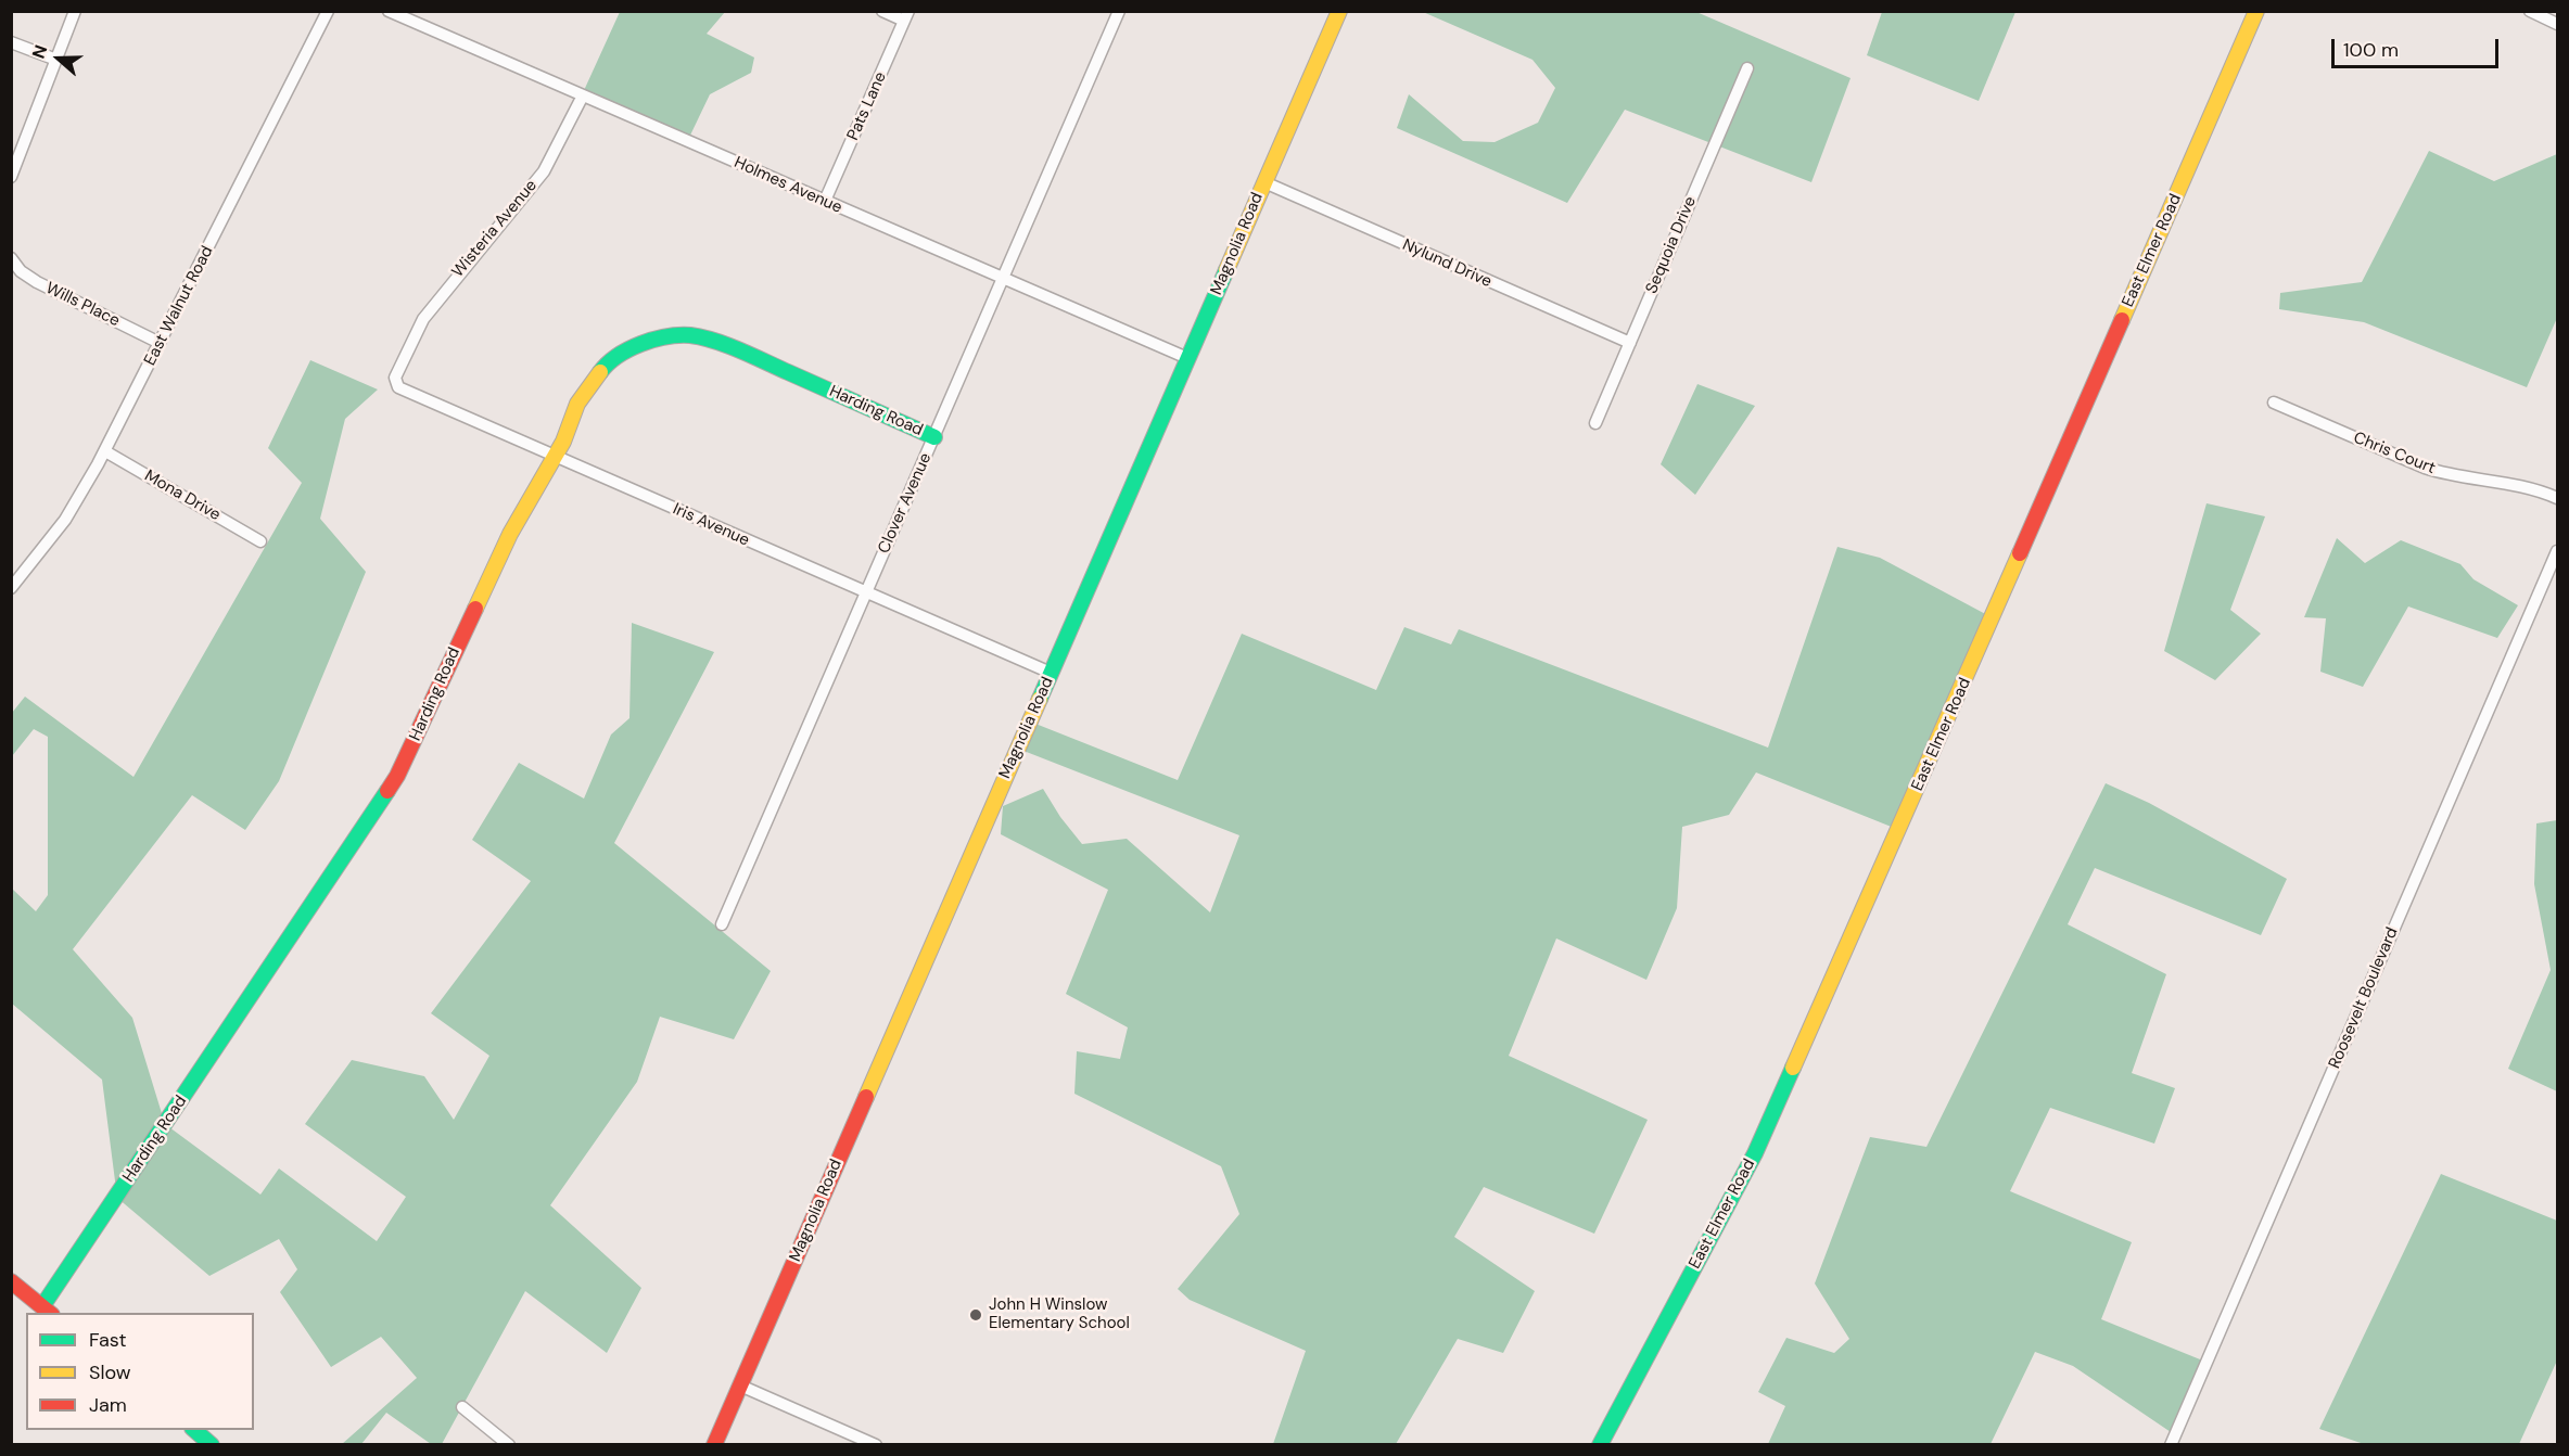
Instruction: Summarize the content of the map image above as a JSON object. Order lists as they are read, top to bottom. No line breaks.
{"streets":{"street":["Pats Lane","Holmes Avenue","Wisteria Avenue","Magnolia Road","Sequoia Drive","East Elmer Road","Nylund Drive","Wills Place","East Walnut Road","Harding Road","Chris Court","Mona Drive","Clover Avenue","Iris Avenue","Roosevelt Boulevard"]},"crossings":[["Pats Lane","Holmes Avenue"],["Holmes Avenue","Wisteria Avenue"],["Holmes Avenue","Magnolia Road"],["Holmes Avenue","Clover Avenue"],["Wisteria Avenue","Iris Avenue"],["Magnolia Road","Nylund Drive"],["Magnolia Road","Iris Avenue"],["Sequoia Drive","Nylund Drive"],["Wills Place","East Walnut Road"],["East Walnut Road","Mona Drive"],["Harding Road","Clover Avenue"],["Harding Road","Iris Avenue"],["Clover Avenue","Iris Avenue"]],"places":["John H Winslow Elementary School"],"legend":["Fast","Slow","Jam"],"scale_bar":"100 m","north":"left"}
